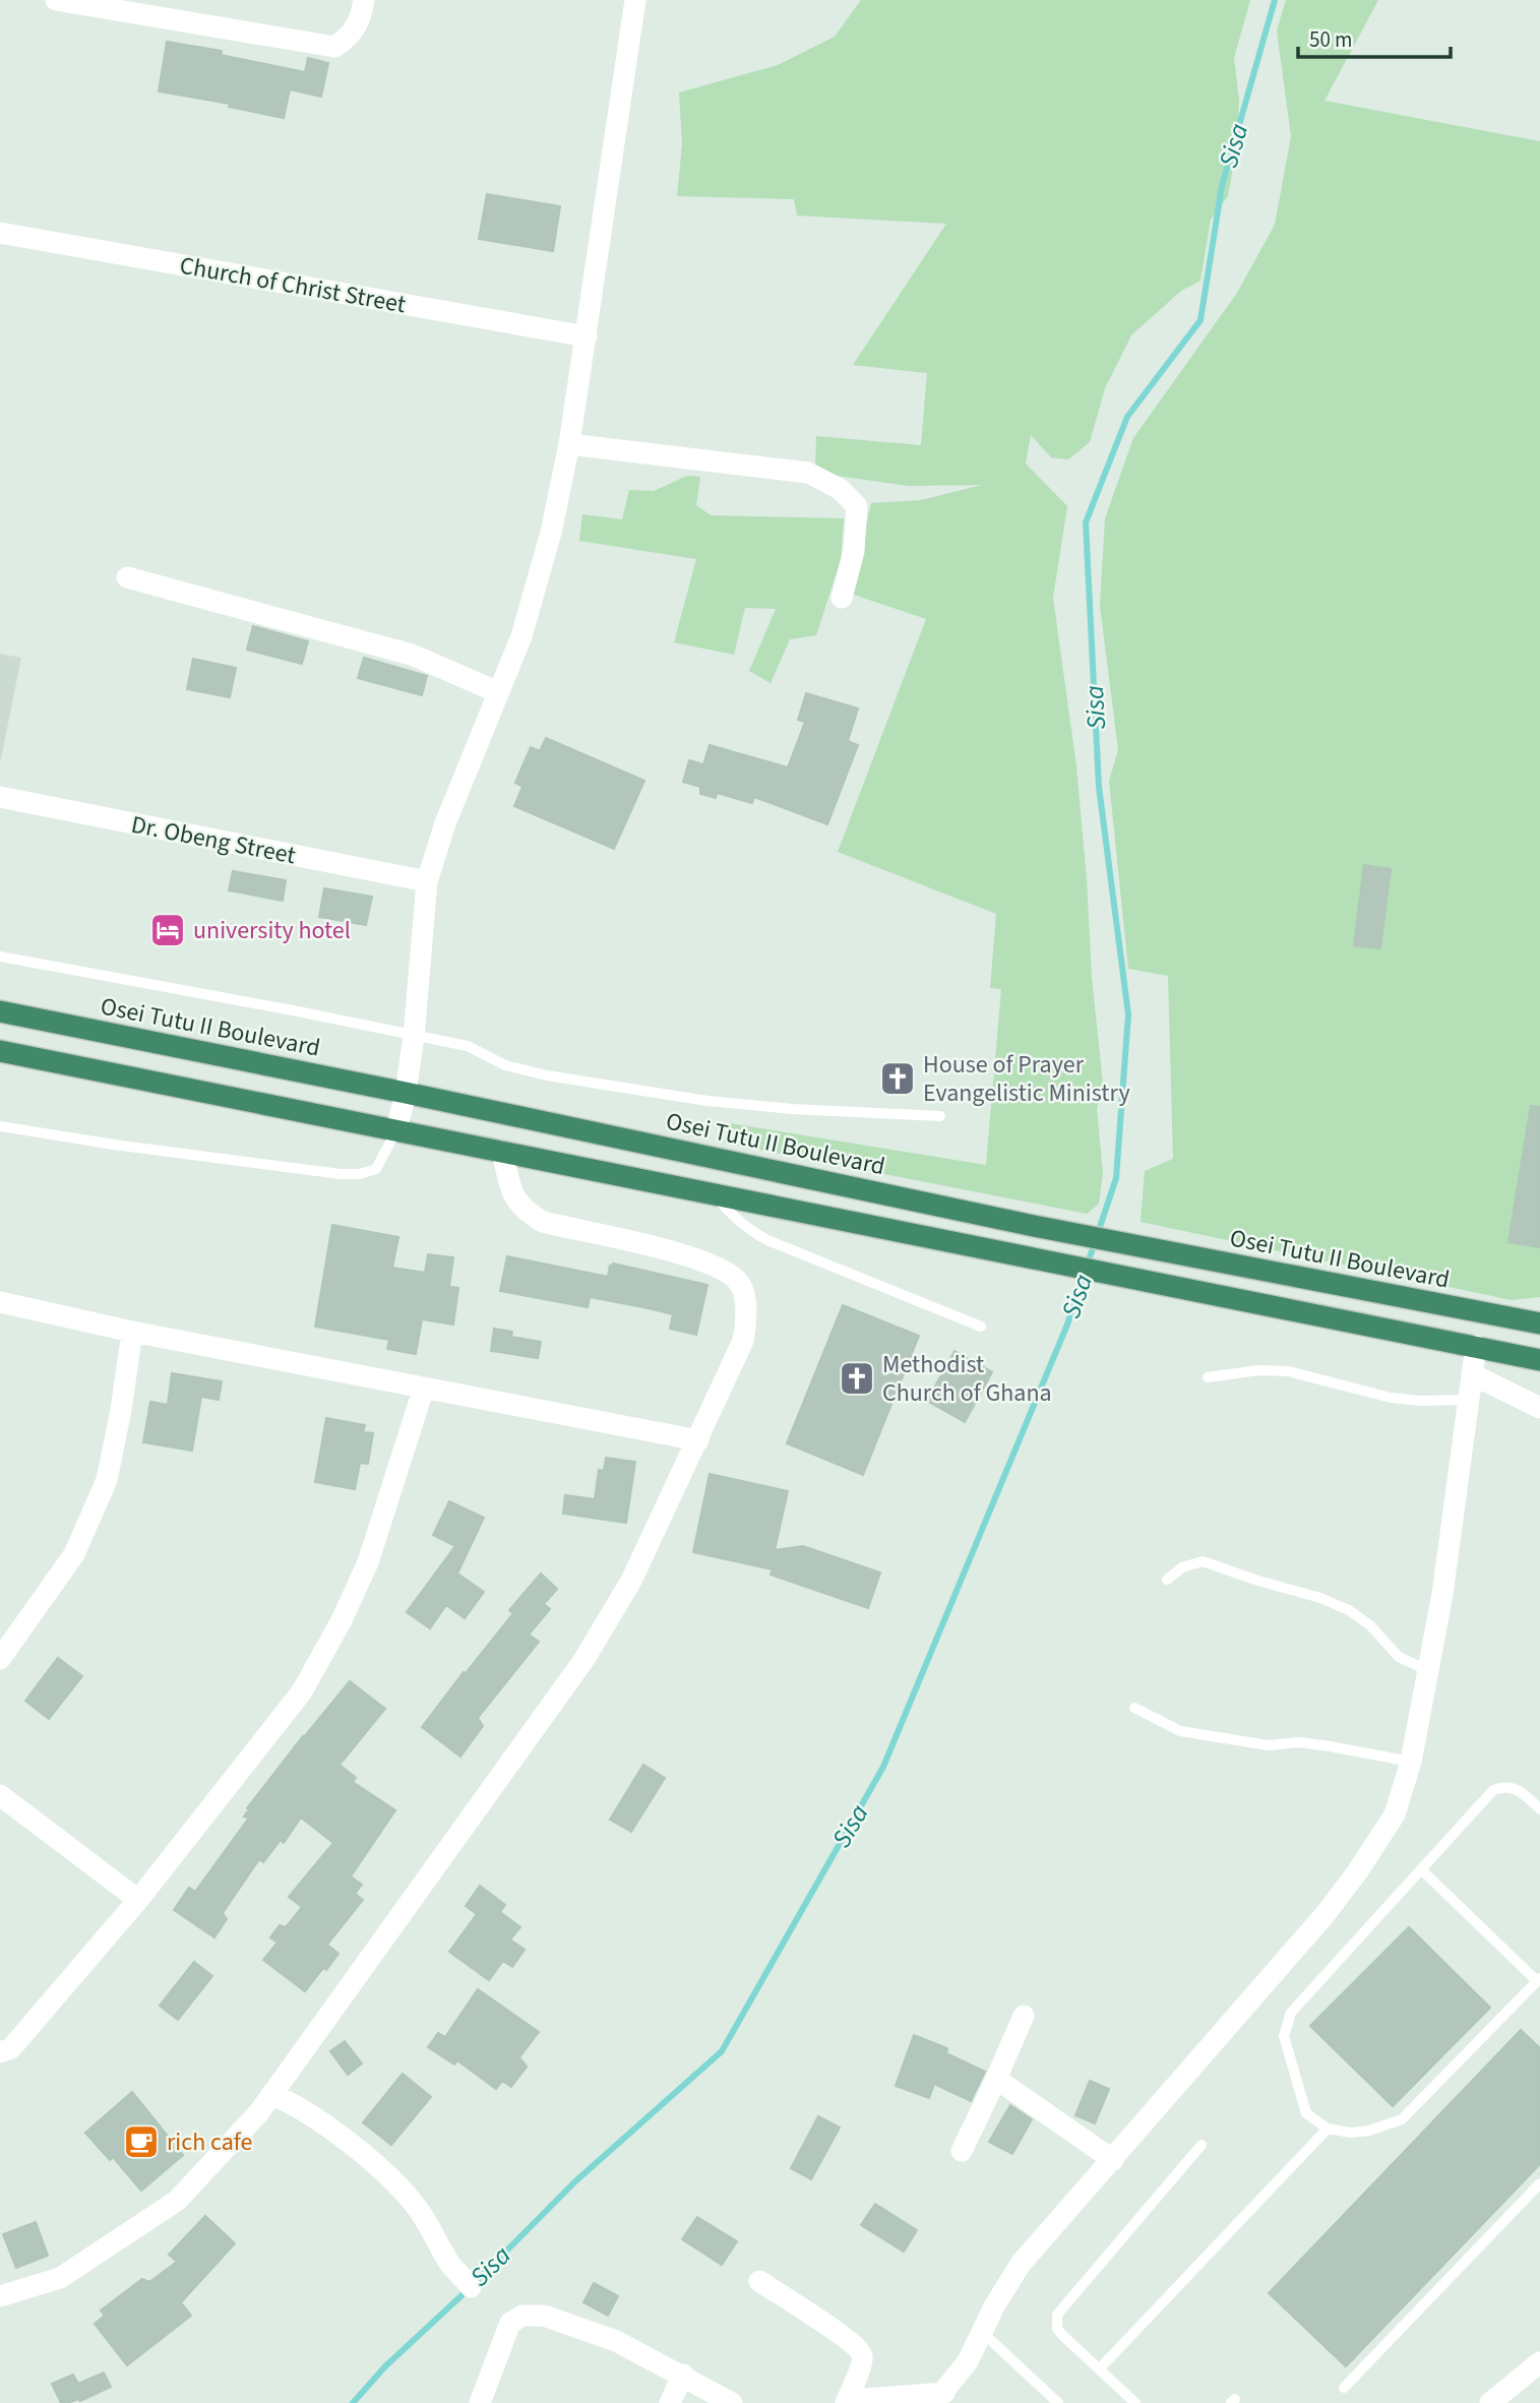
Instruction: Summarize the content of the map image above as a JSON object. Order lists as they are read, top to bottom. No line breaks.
{"streets":{"highway":["Osei Tutu II Boulevard"],"street":["Church of Christ Street","Dr. Obeng Street"]},"water":["Sisa"],"places":{"hotel":["university hotel"],"church":["House of Prayer Evangelistic Ministry","Methodist Church of Ghana"],"cafe":["rich cafe"]},"scale_bar":"50 m"}
